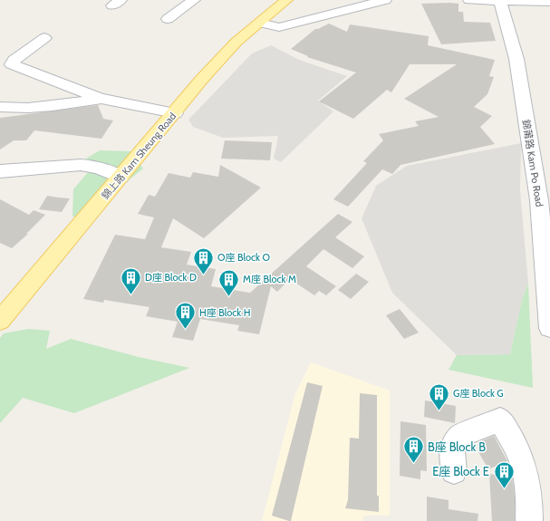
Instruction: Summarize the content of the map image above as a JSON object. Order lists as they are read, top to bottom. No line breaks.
{"streets":{"main road":["錦上路 Kam Sheung Road"],"street":["錦莆路 Kam Po Road"]},"places":{"building":["O座 Block O","D座 Block D","M座 Block M","H座 Block H","G座 Block G","B座 Block B","E座 Block E"]}}
